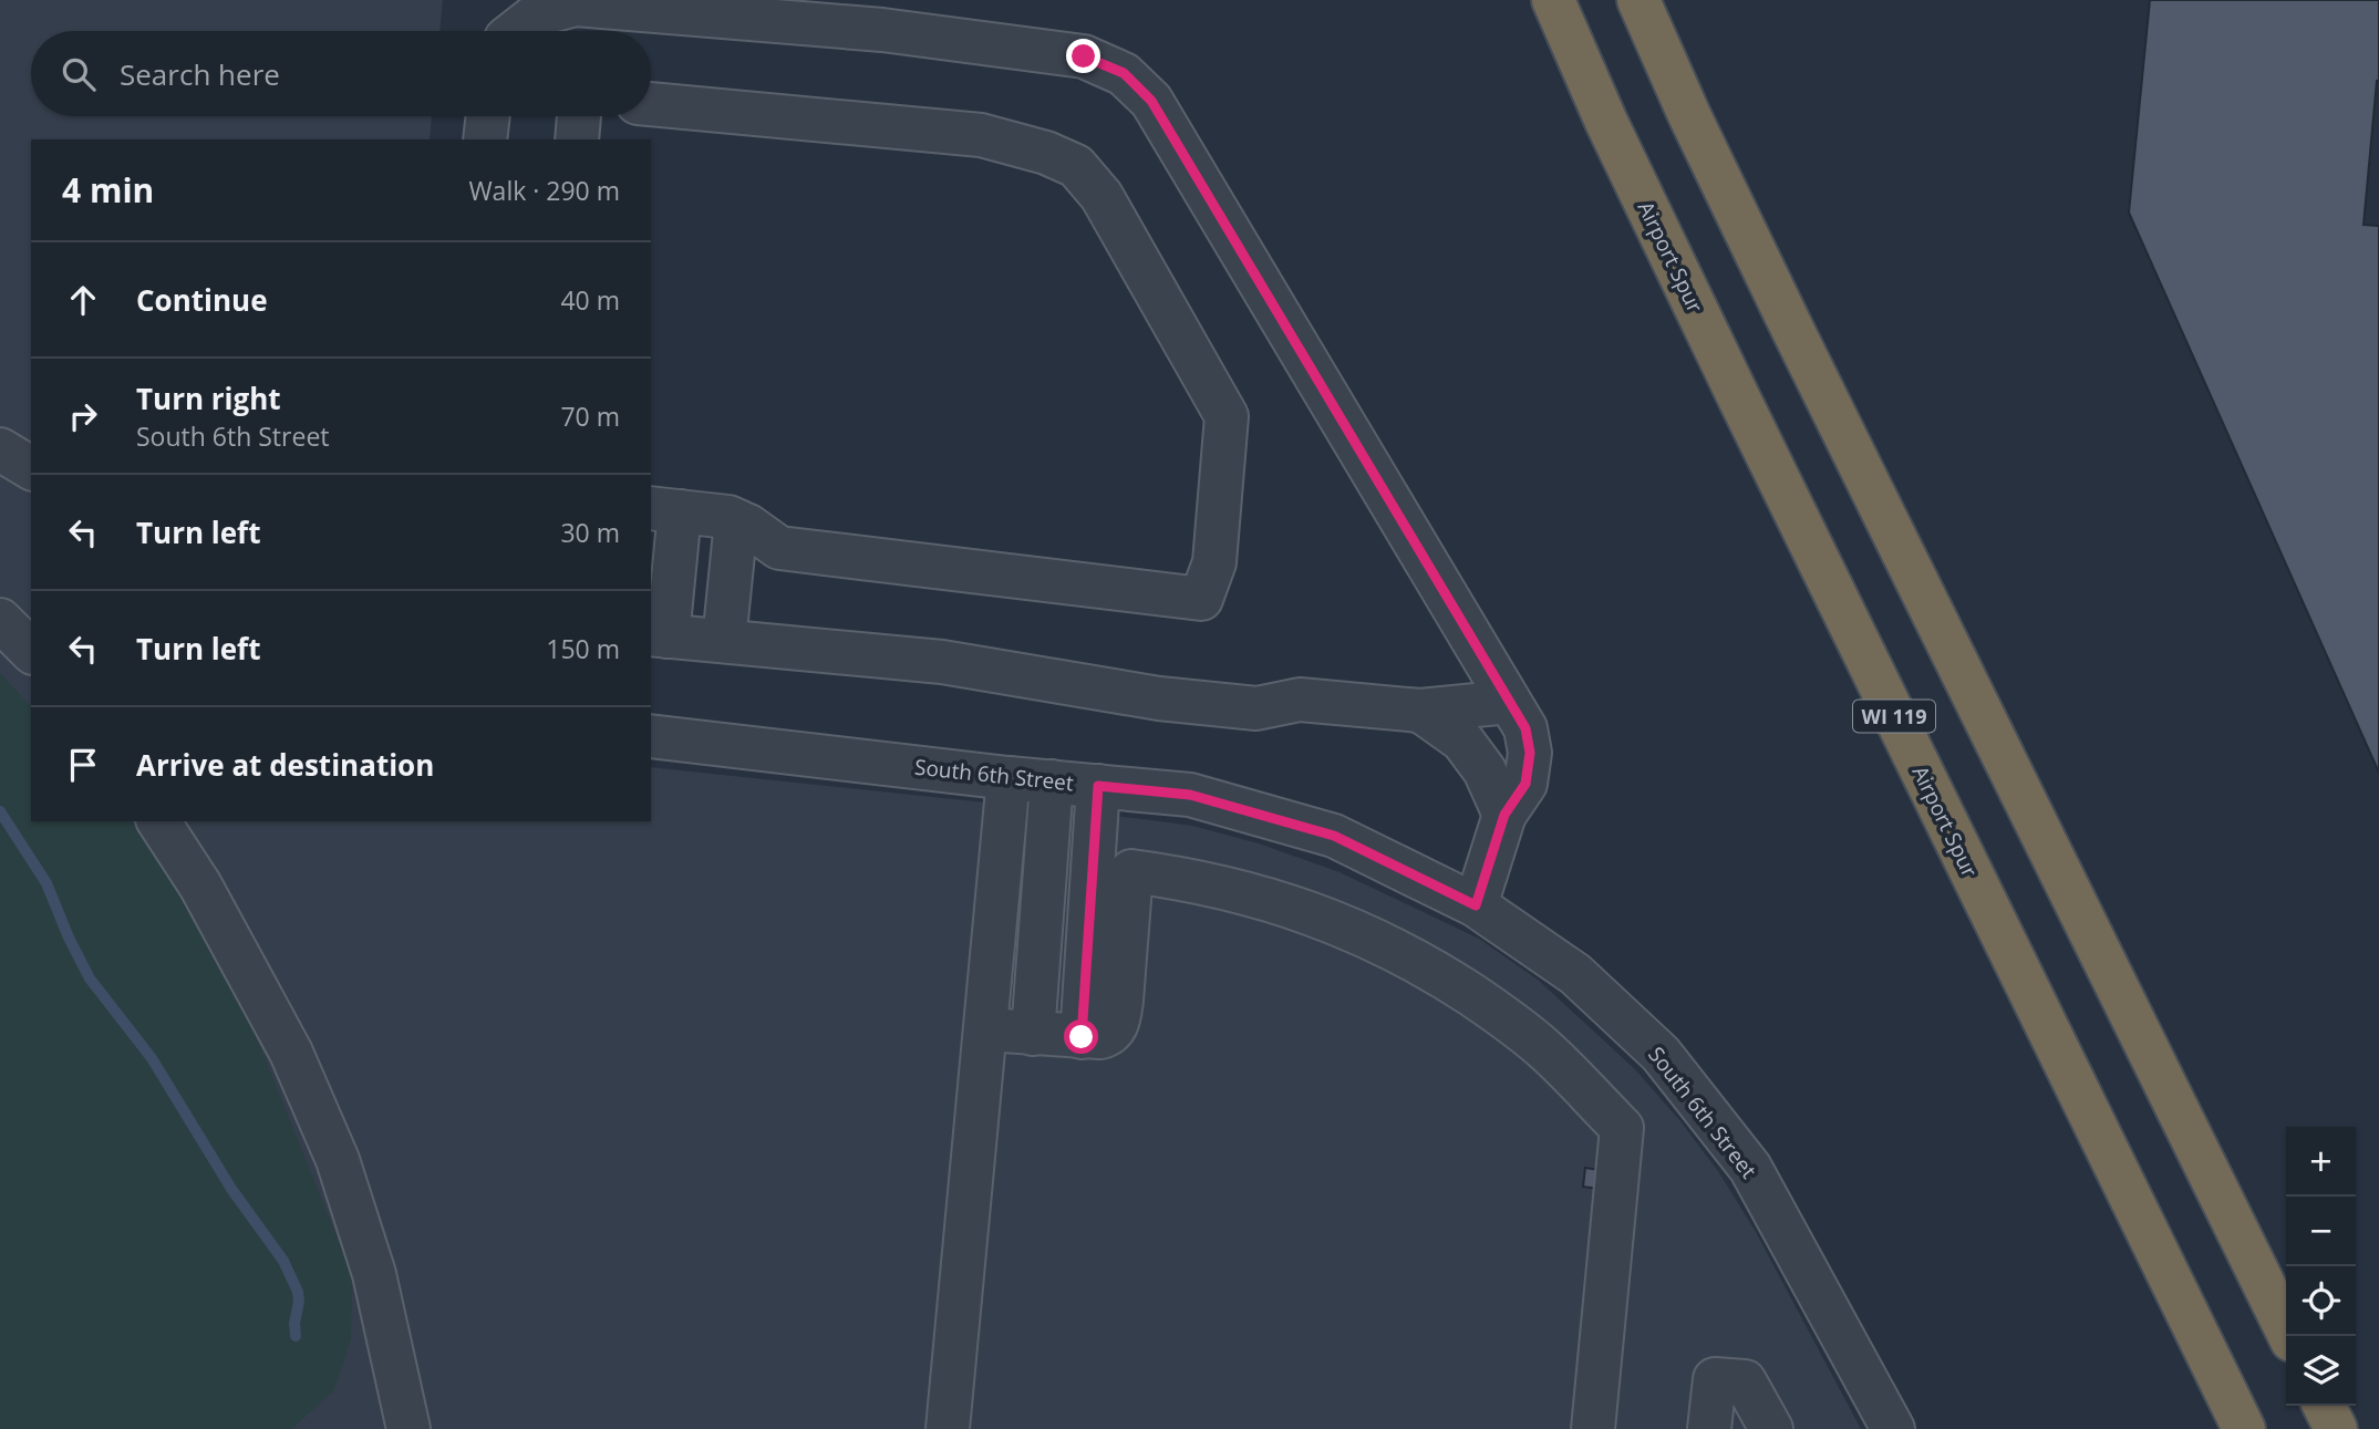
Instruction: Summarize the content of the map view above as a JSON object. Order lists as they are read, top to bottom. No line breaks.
{"streets":{"highway":["Airport Spur","WI 119"],"street":["South 6th Street"]},"page":{"search":"Search here","heading":["4 min","Walk · 290 m"],"list":[["Continue","40 m"],["Turn right","South 6th Street","70 m"],["Turn left","30 m"],["Turn left","150 m"],"Arrive at destination"],"map_buttons":["+","−"]}}
